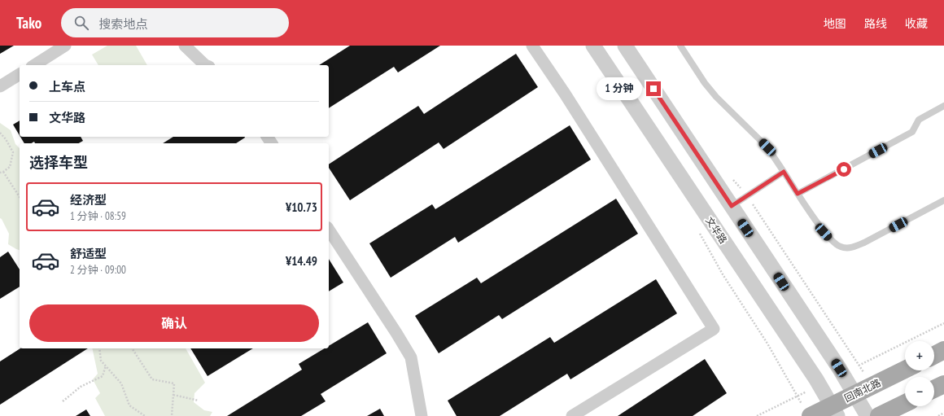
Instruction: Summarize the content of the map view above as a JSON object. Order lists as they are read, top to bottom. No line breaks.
{"streets":{"main road":["回南北路"],"street":["文华路"]},"crossings":[["文华路","回南北路"]],"page":{"header":"Tako","search":"搜索地点","nav":["地图","路线","收藏"],"banner":["上车点","文华路"],"bubble":"1 分钟","heading":"选择车型","list":[{"name":"经济型","note":"1 分钟 · 08:59","value":"¥10.73"},{"name":"舒适型","note":"2 分钟 · 09:00","value":"¥14.49"}],"buttons":"确认","map_buttons":["+","−"]}}
